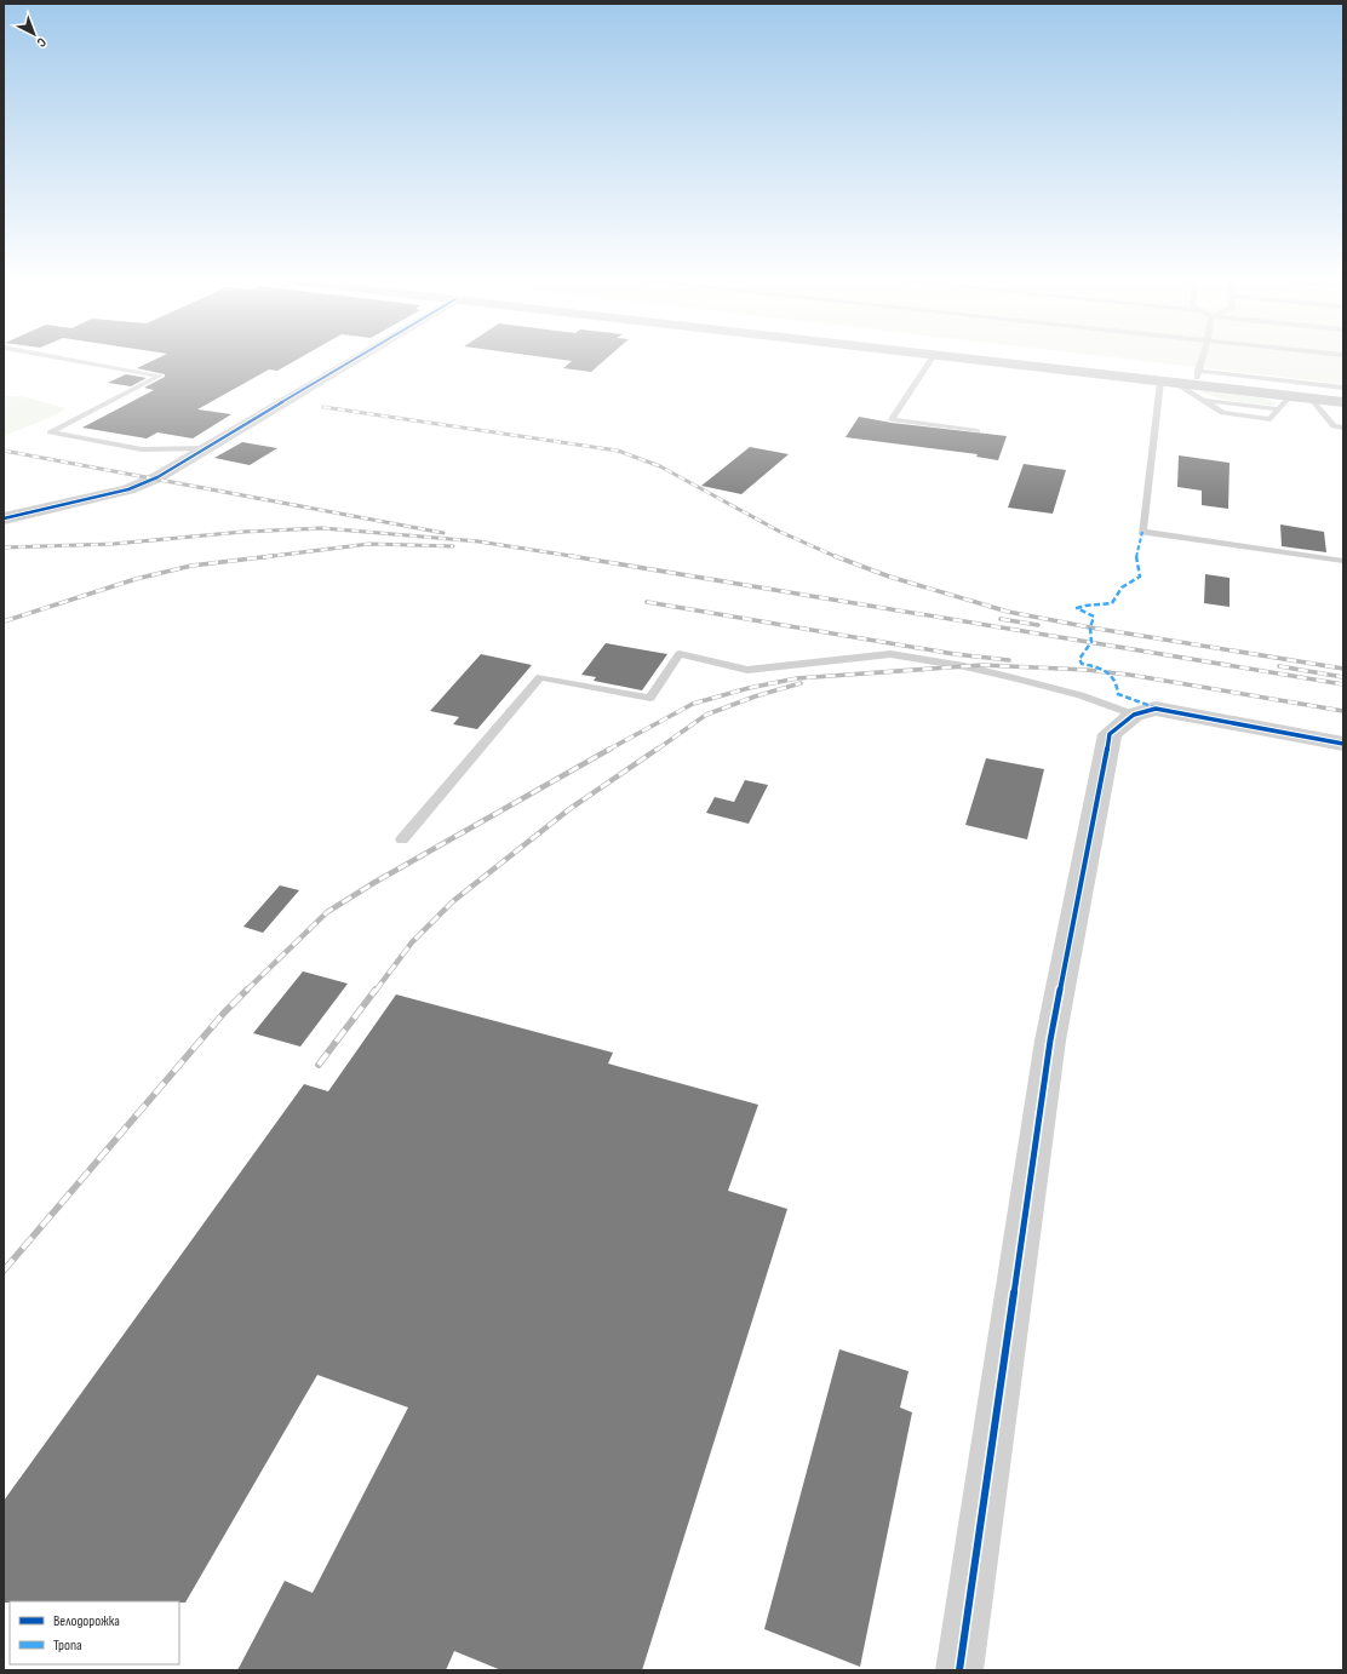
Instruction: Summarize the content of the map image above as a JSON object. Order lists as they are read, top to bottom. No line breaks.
{"legend":["Велодорожка","Тропа"],"north":"bottom right"}
